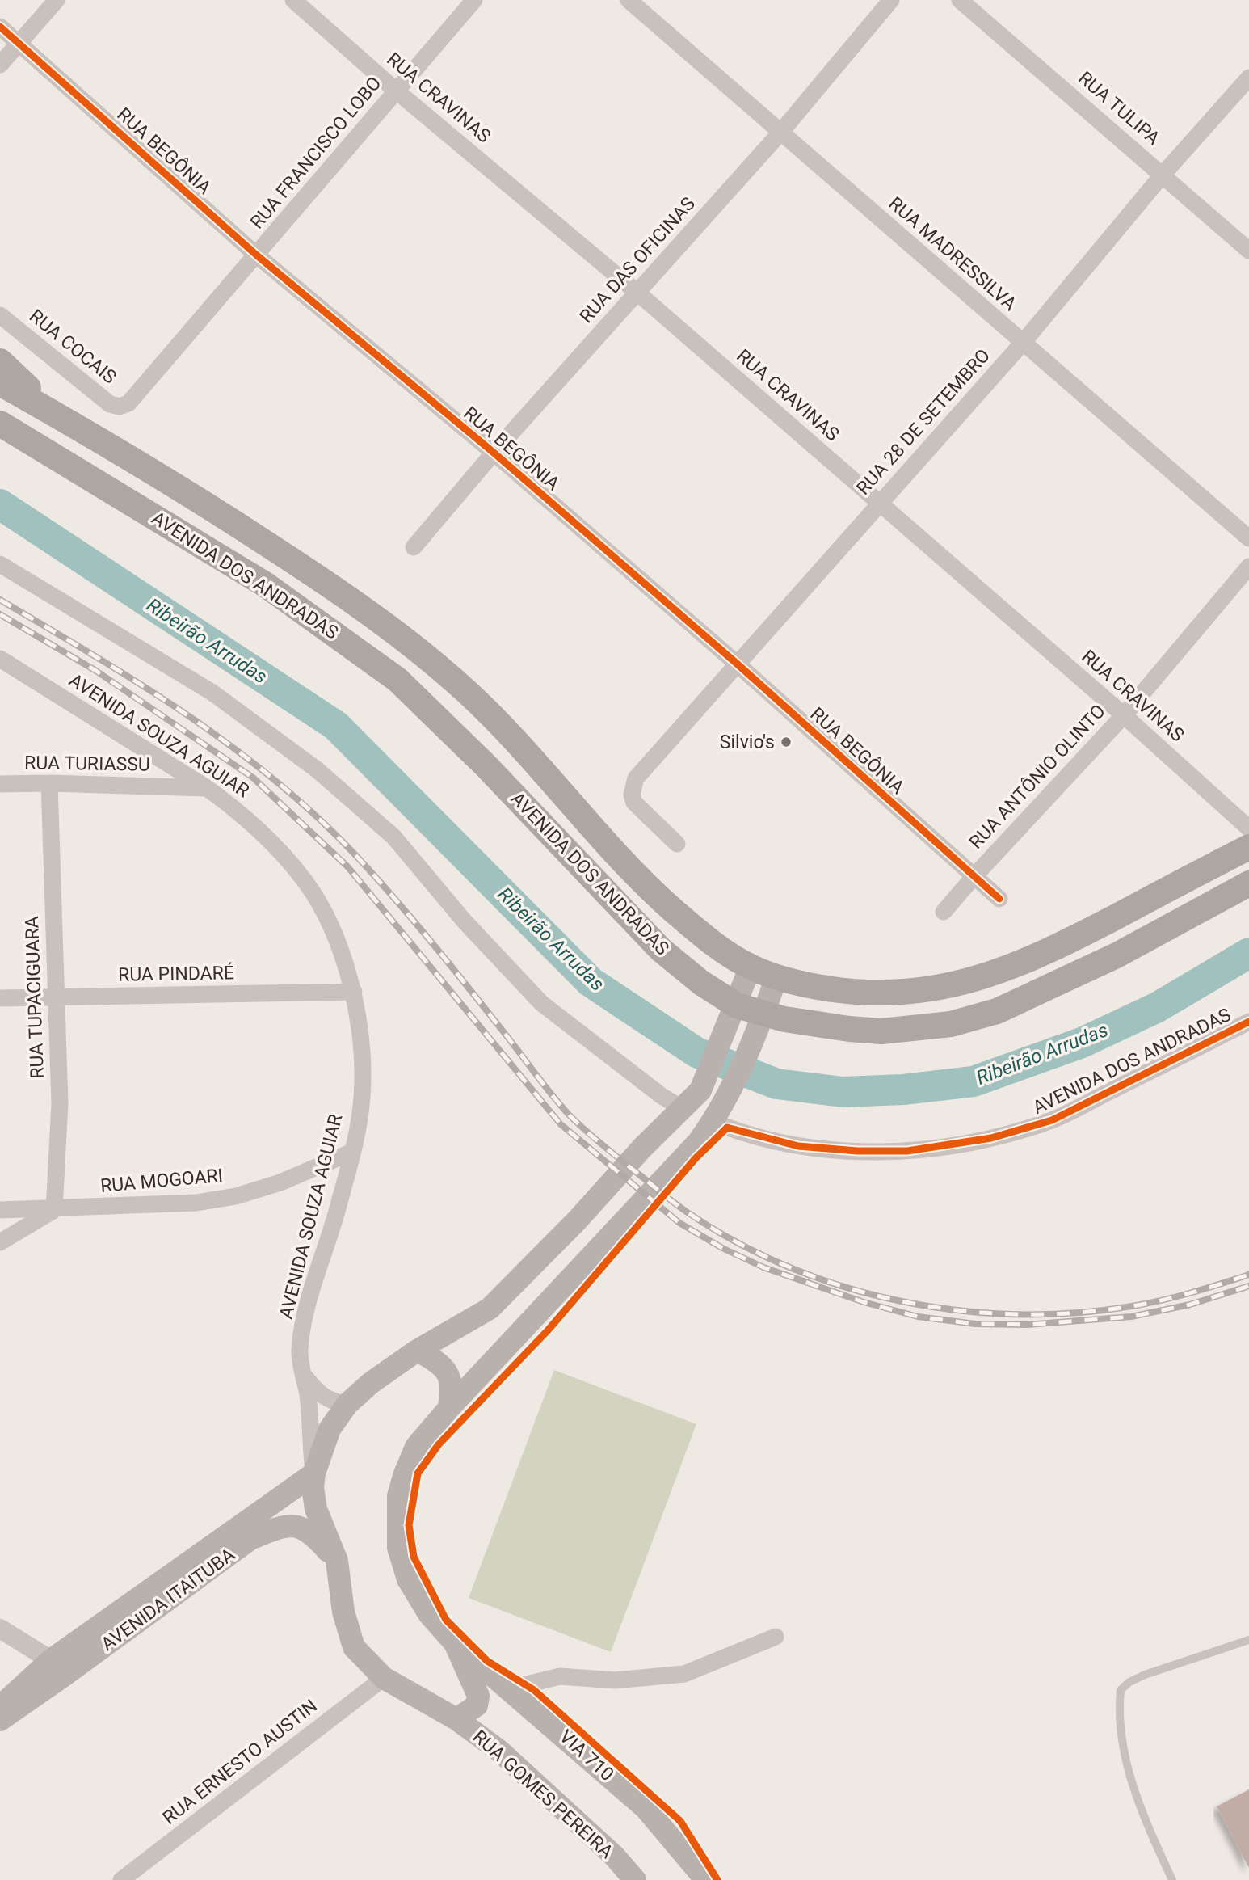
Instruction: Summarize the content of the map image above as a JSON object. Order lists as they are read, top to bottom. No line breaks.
{"streets":{"main road":["AVENIDA DOS ANDRADAS","AVENIDA ITAITUBA","VIA 710","RUA GOMES PEREIRA"],"street":["RUA CRAVINAS","RUA TULIPA","RUA BEGÔNIA","RUA FRANCISCO LOBO","RUA MADRESSILVA","RUA DAS OFICINAS","RUA COCAIS","RUA 28 DE SETEMBRO","AVENIDA SOUZA AGUIAR","RUA TURIASSU","RUA ANTÔNIO OLINTO","RUA PINDARÉ","RUA TUPACIGUARA","RUA MOGOARI","RUA ERNESTO AUSTIN"]},"crossings":[["RUA CRAVINAS","RUA FRANCISCO LOBO"],["RUA CRAVINAS","RUA DAS OFICINAS"],["RUA CRAVINAS","RUA 28 DE SETEMBRO"],["RUA CRAVINAS","RUA ANTÔNIO OLINTO"],["RUA TULIPA","RUA 28 DE SETEMBRO"],["RUA BEGÔNIA","RUA FRANCISCO LOBO"],["RUA BEGÔNIA","RUA DAS OFICINAS"],["RUA BEGÔNIA","RUA 28 DE SETEMBRO"],["RUA BEGÔNIA","RUA ANTÔNIO OLINTO"],["RUA FRANCISCO LOBO","RUA COCAIS"],["RUA MADRESSILVA","RUA DAS OFICINAS"],["RUA MADRESSILVA","RUA 28 DE SETEMBRO"],["AVENIDA SOUZA AGUIAR","RUA TURIASSU"],["AVENIDA SOUZA AGUIAR","RUA PINDARÉ"],["AVENIDA SOUZA AGUIAR","RUA MOGOARI"],["AVENIDA SOUZA AGUIAR","AVENIDA ITAITUBA"],["AVENIDA SOUZA AGUIAR","RUA GOMES PEREIRA"],["RUA TURIASSU","RUA TUPACIGUARA"],["RUA PINDARÉ","RUA TUPACIGUARA"],["RUA TUPACIGUARA","RUA MOGOARI"],["AVENIDA ITAITUBA","RUA GOMES PEREIRA"],["RUA ERNESTO AUSTIN","RUA GOMES PEREIRA"]],"water":["Ribeirão Arrudas"],"places":["Silvio's"]}
